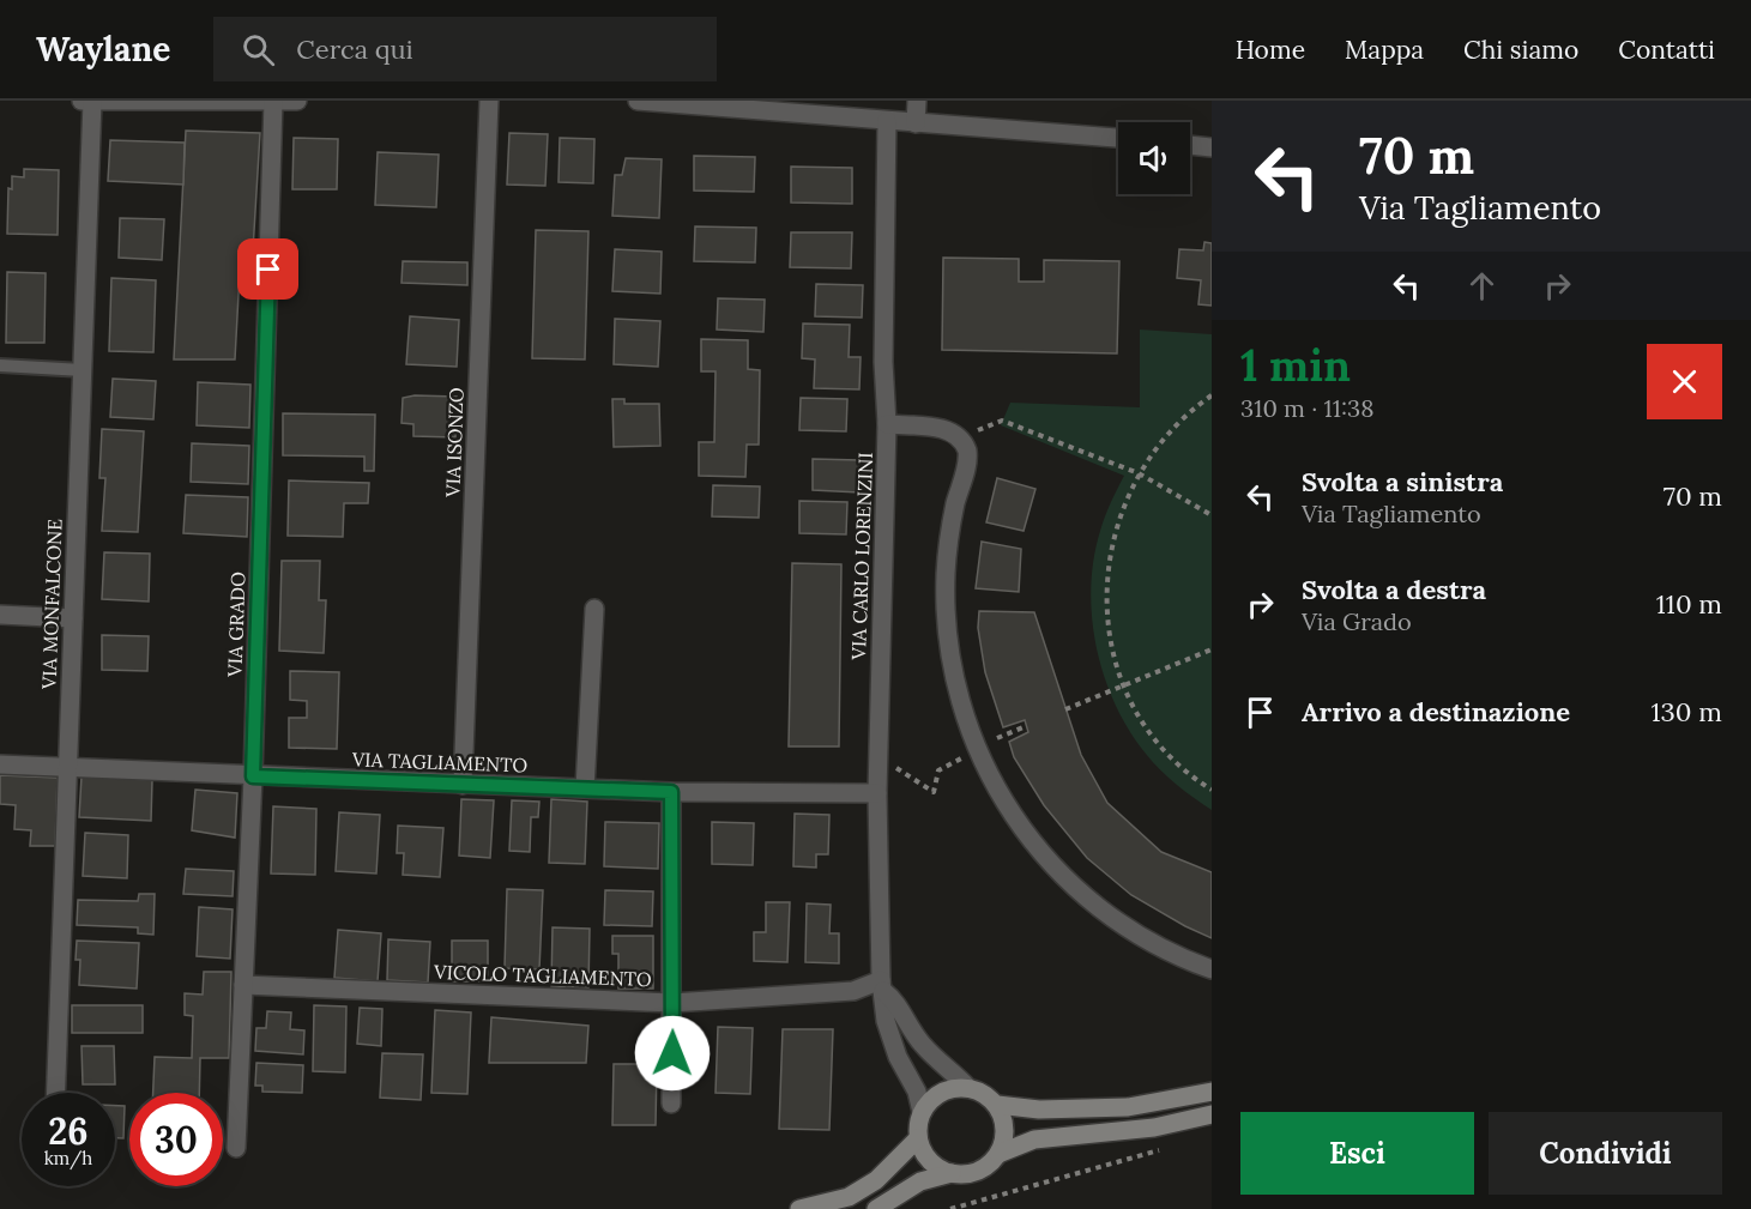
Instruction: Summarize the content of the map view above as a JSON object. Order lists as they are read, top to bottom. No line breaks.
{"streets":{"street":["VIA ISONZO","VIA CARLO LORENZINI","VIA MONFALCONE","VIA GRADO","VIA TAGLIAMENTO","VICOLO TAGLIAMENTO"]},"crossings":[["VIA ISONZO","VIA TAGLIAMENTO"],["VIA CARLO LORENZINI","VIA TAGLIAMENTO"],["VIA CARLO LORENZINI","VICOLO TAGLIAMENTO"],["VIA MONFALCONE","VIA TAGLIAMENTO"],["VIA GRADO","VIA TAGLIAMENTO"],["VIA GRADO","VICOLO TAGLIAMENTO"]],"page":{"header":"Waylane","search":"Cerca qui","nav":["Home","Mappa","Chi siamo","Contatti"],"turn":["70 m","Via Tagliamento"],"heading":["1 min","310 m · 11:38"],"list":[{"name":"Svolta a sinistra","note":"Via Tagliamento","value":"70 m"},{"name":"Svolta a destra","note":"Via Grado","value":"110 m"},{"name":"Arrivo a destinazione","value":"130 m"}],"speed":"26 km/h","limit":"30","buttons":["Esci","Condividi"]}}
